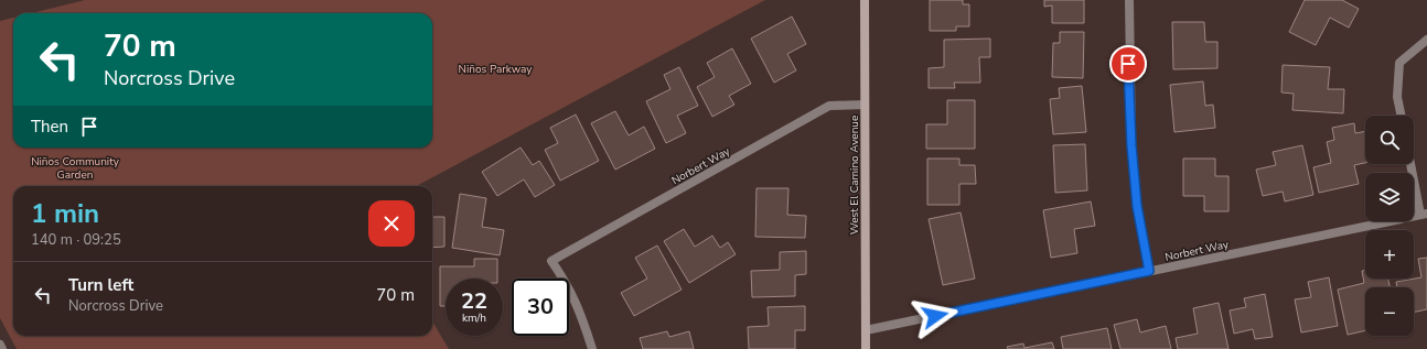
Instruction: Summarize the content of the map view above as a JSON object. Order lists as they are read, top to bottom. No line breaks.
{"streets":{"main road":["West El Camino Avenue"],"street":["Norbert Way"]},"crossings":[["Norbert Way","West El Camino Avenue"]],"parks":["Niños Parkway","Niños Community Garden"],"page":{"turn":["70 m","Norcross Drive"],"then":"Then","map_buttons":["+","−"],"heading":["1 min","140 m · 09:25"],"list":[{"name":"Turn left","note":"Norcross Drive","value":"70 m"}],"speed":"22 km/h","limit":"30"}}
